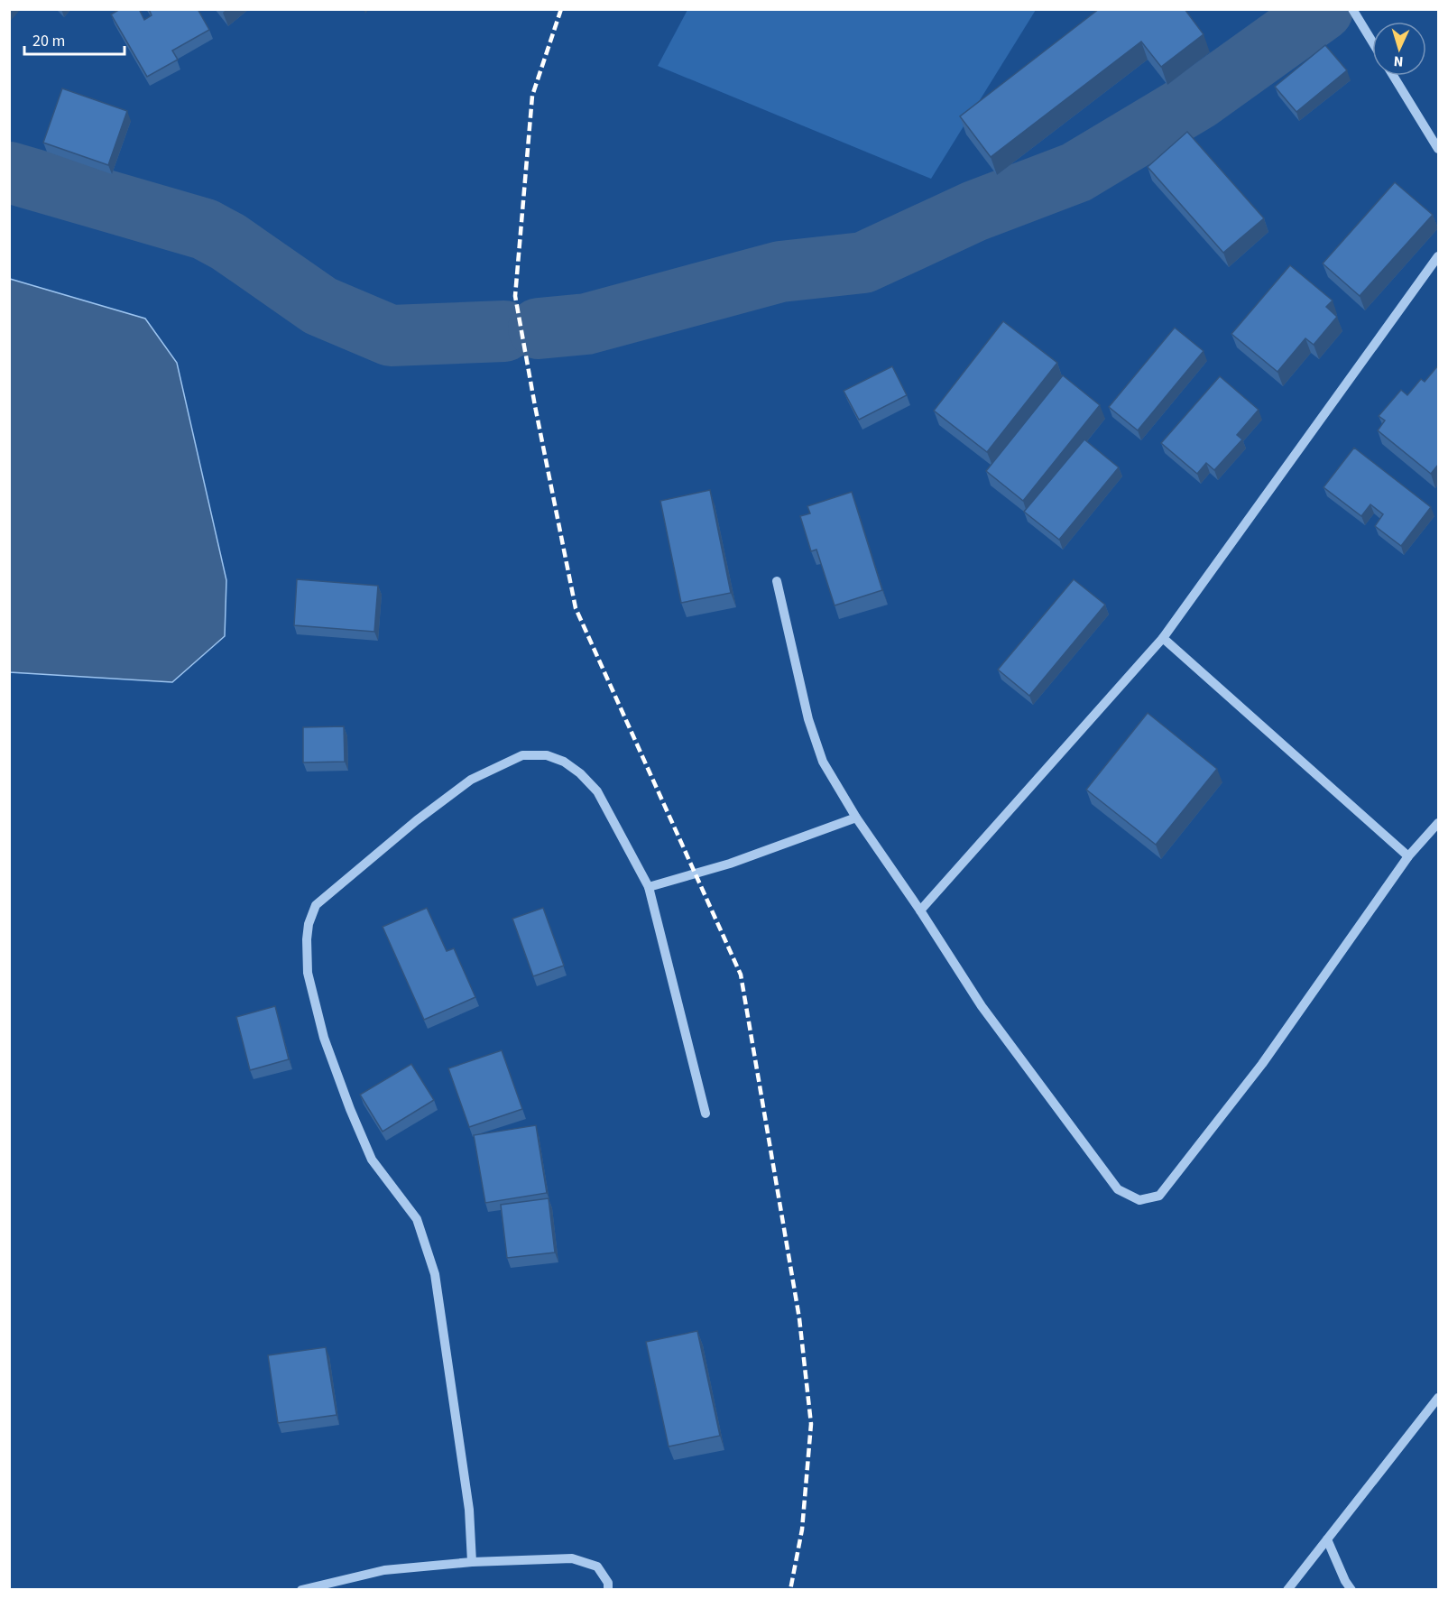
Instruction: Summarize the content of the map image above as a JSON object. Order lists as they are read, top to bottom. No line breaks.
{"scale_bar":"20 m","north":"bottom"}
